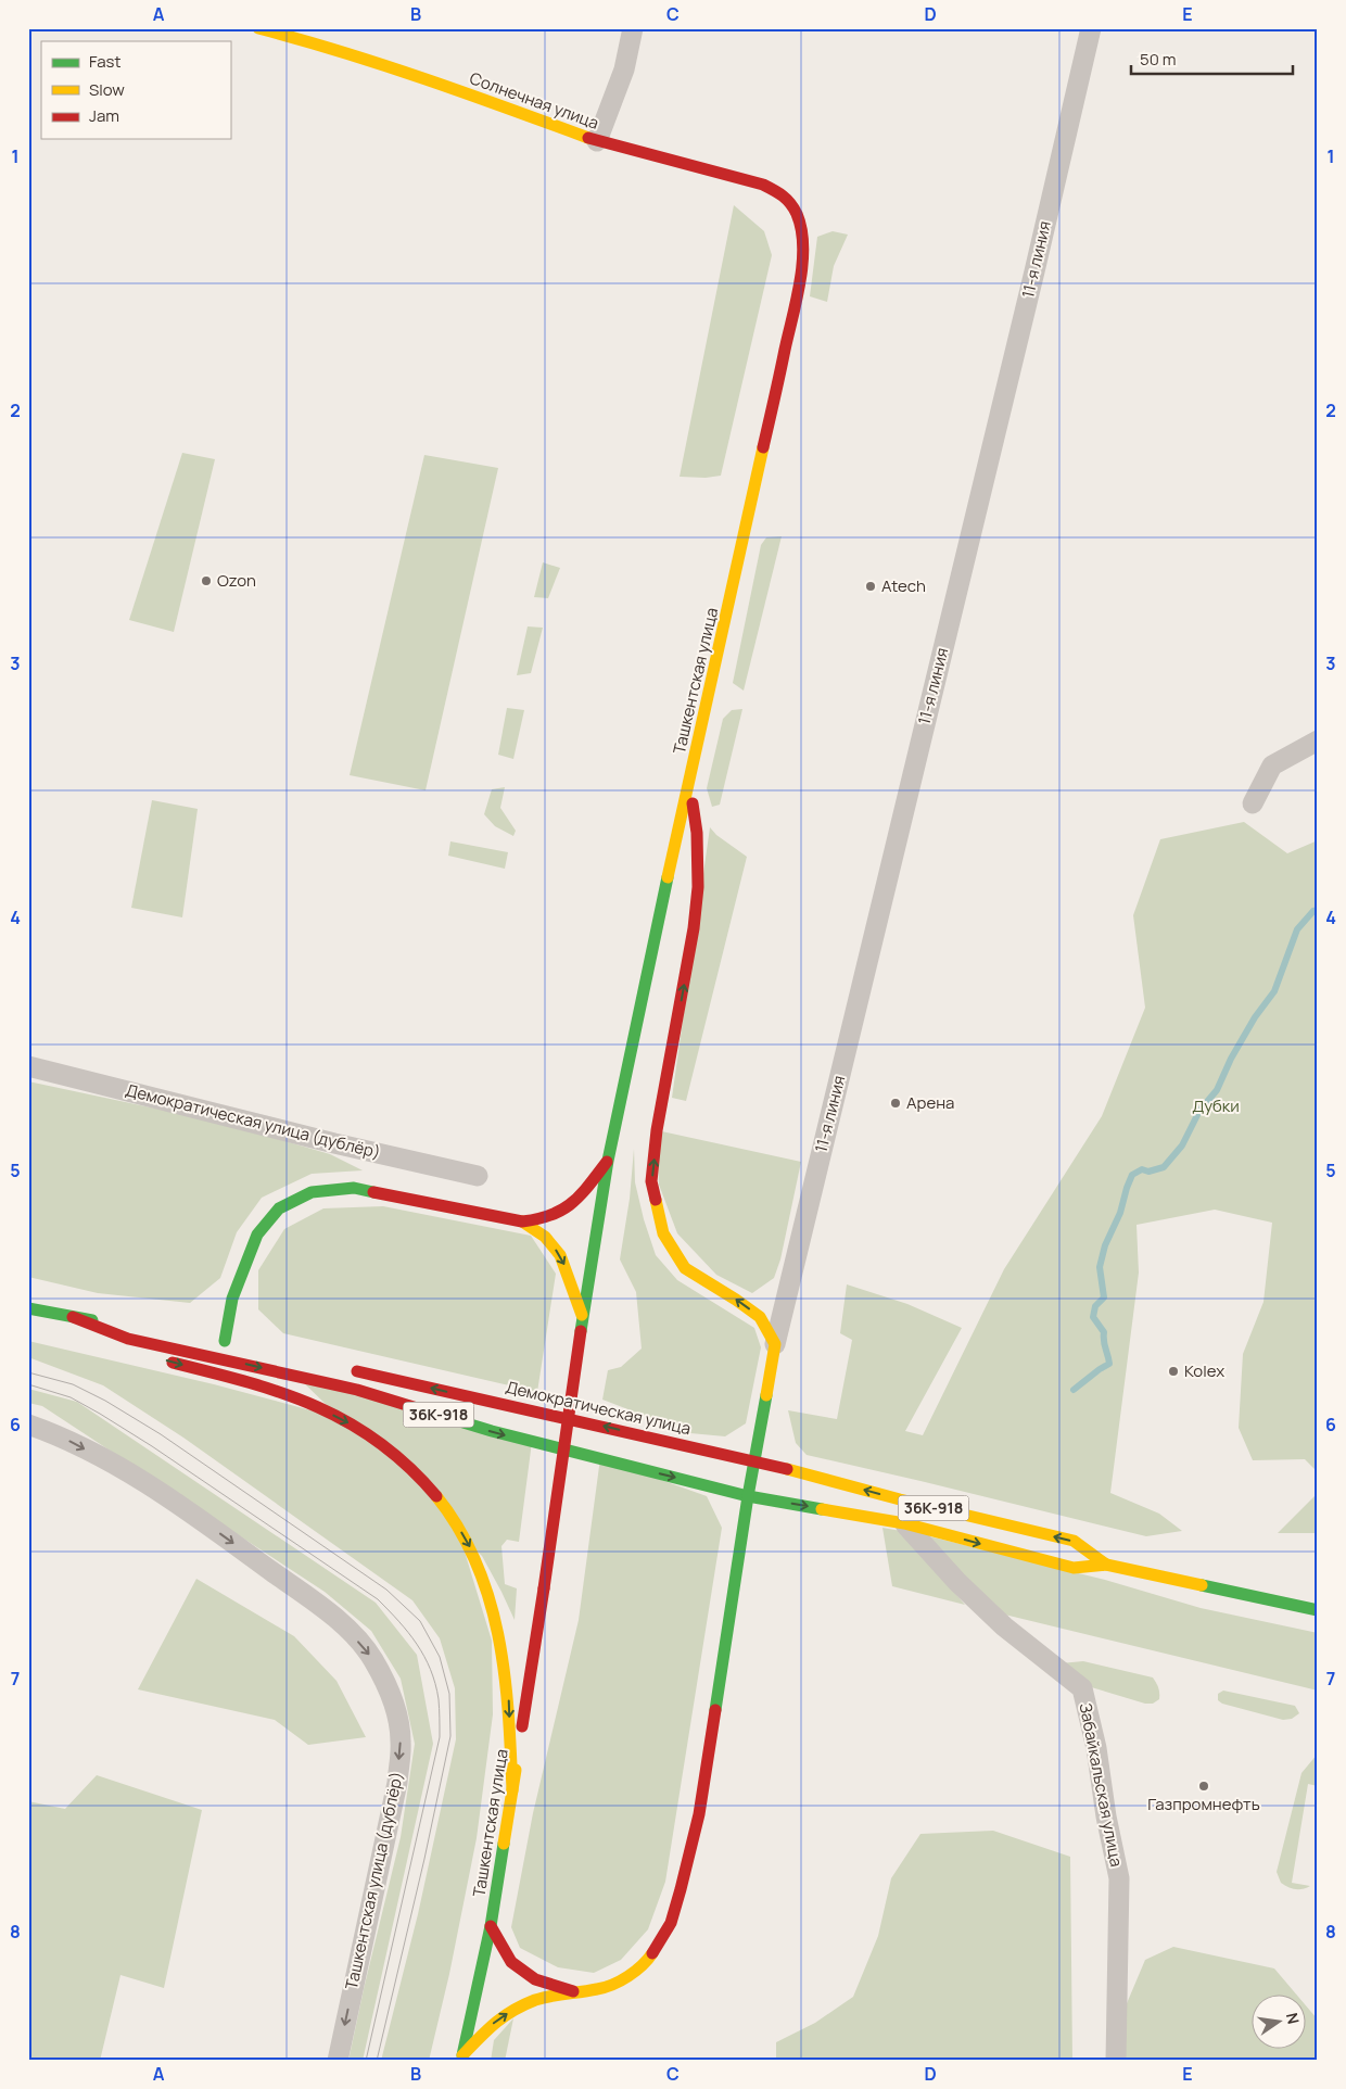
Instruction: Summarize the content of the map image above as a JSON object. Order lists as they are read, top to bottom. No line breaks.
{"streets":{"main road":["Солнечная улица","Ташкентская улица","Демократическая улица","36К-918"],"street":["11-я линия","Демократическая улица (дублёр)","Забайкальская улица","Ташкентская улица (дублёр)"]},"crossings":[["Солнечная улица","Ташкентская улица"],["Демократическая улица","Забайкальская улица"]],"one_way":["Ташкентская улица (дублёр)"],"parks":["Дубки"],"places":["Ozon","Atech","Арена","Kolex","Газпромнефть"],"legend":["Fast","Slow","Jam"],"scale_bar":"50 m","north":"right","grid":{"columns":["A","B","C","D","E"],"rows":["1","2","3","4","5","6","7","8"]}}
